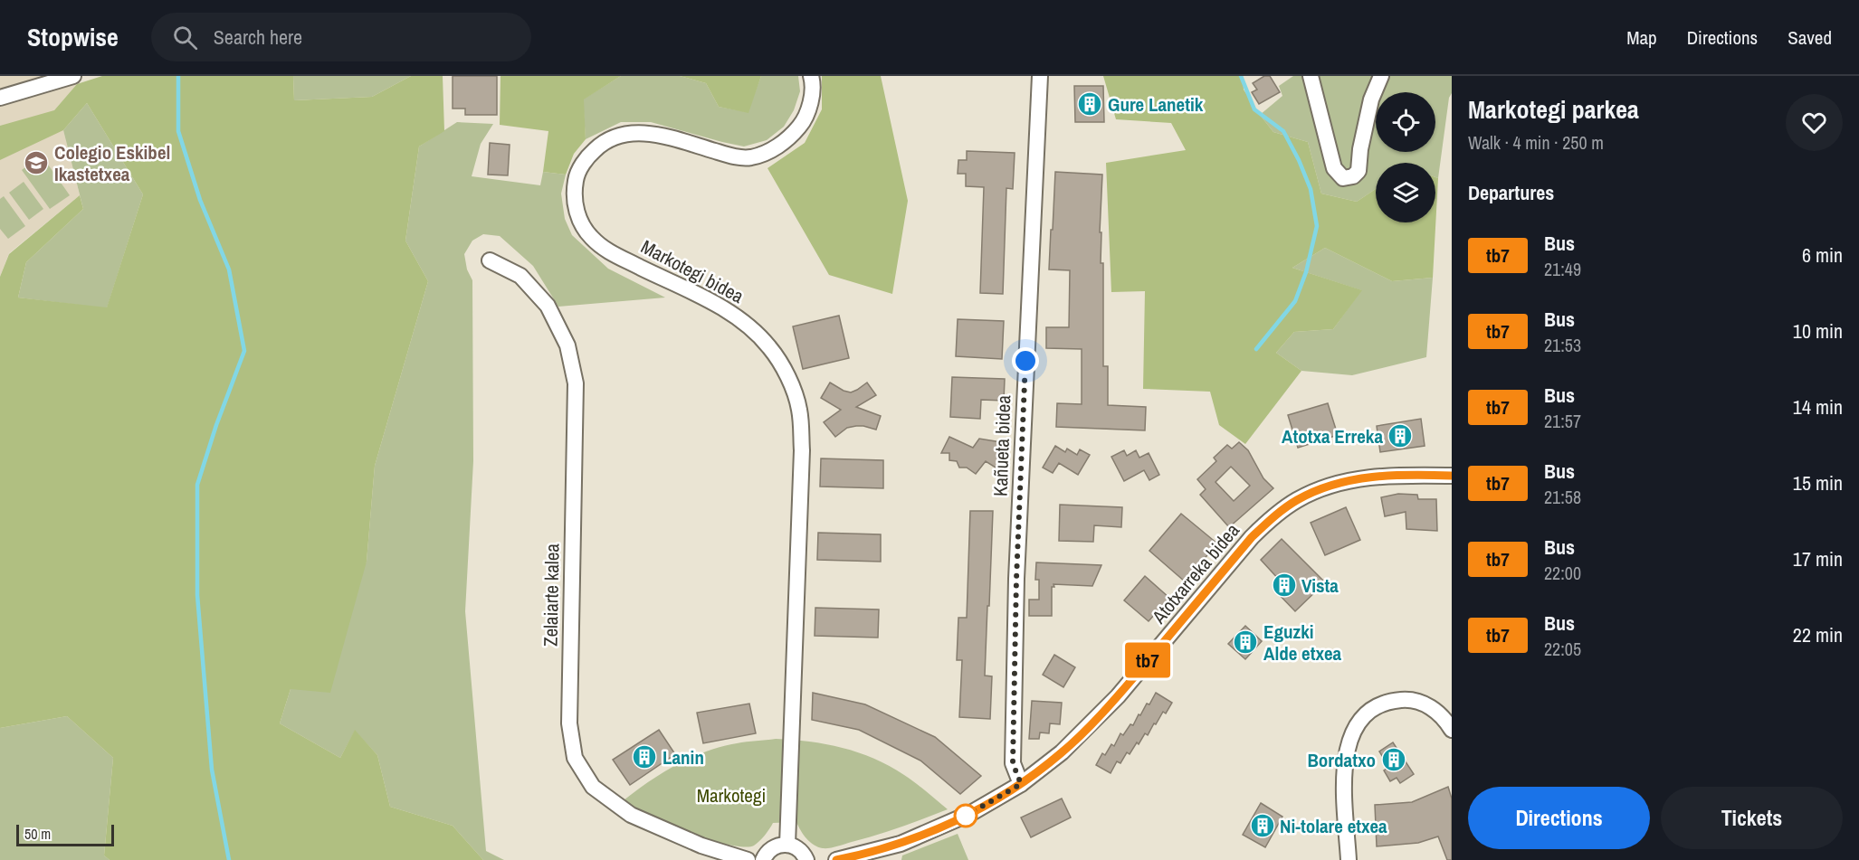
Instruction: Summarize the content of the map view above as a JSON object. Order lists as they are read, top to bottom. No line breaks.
{"streets":{"street":["Markotegi bidea","Kañueta bidea","Atotxarreka bidea","Zelaiarte kalea"]},"crossings":[["Kañueta bidea","Atotxarreka bidea"]],"parks":["Markotegi"],"places":{"building":["Gure Lanetik","Atotxa Erreka","Vista","Eguzki Alde etxea","Lanin","Bordatxo","Ni-tolare etxea"],"school or university":["Colegio Eskibel Ikastetxea"]},"lines":["bus line tb7"],"scale_bar":"50 m","page":{"header":"Stopwise","search":"Search here","nav":["Map","Directions","Saved"],"on_map":"tb7","heading":[["Markotegi parkea","Walk · 4 min · 250 m"],"Departures"],"list":[{"mark":"tb7","name":"Bus","note":"21:49","value":"6 min"},{"mark":"tb7","name":"Bus","note":"21:53","value":"10 min"},{"mark":"tb7","name":"Bus","note":"21:57","value":"14 min"},{"mark":"tb7","name":"Bus","note":"21:58","value":"15 min"},{"mark":"tb7","name":"Bus","note":"22:00","value":"17 min"},{"mark":"tb7","name":"Bus","note":"22:05","value":"22 min"}],"buttons":["Directions","Tickets"],"scale":"50 m"}}
